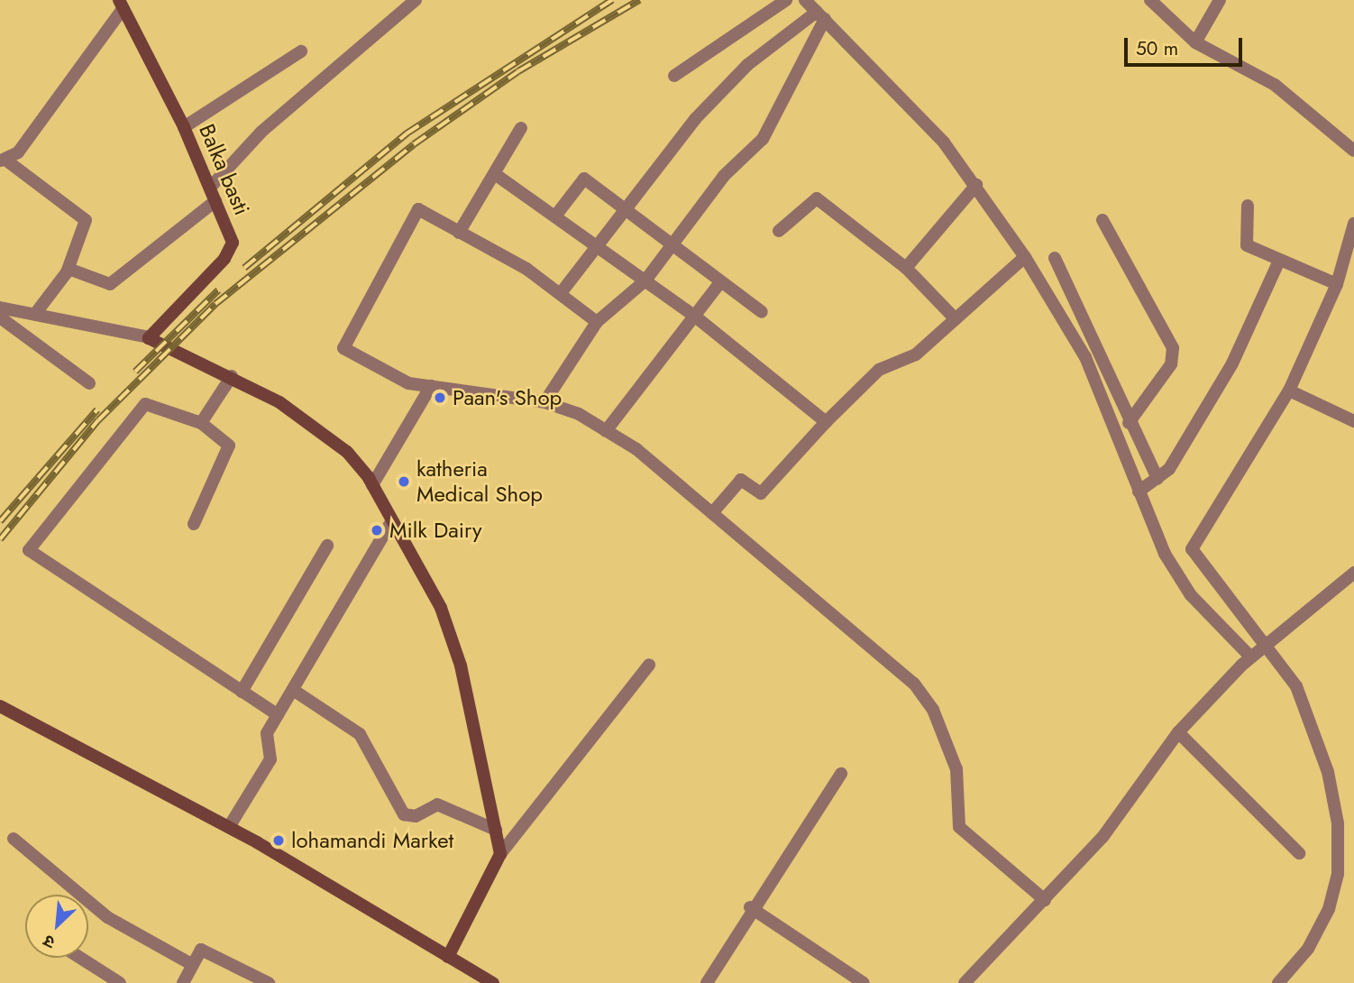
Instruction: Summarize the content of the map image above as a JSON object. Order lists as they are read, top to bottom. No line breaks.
{"streets":{"street":["Balka basti"]},"places":["Paan's Shop","katheria Medical Shop","Milk Dairy","lohamandi Market"],"scale_bar":"50 m","north":"bottom left"}
